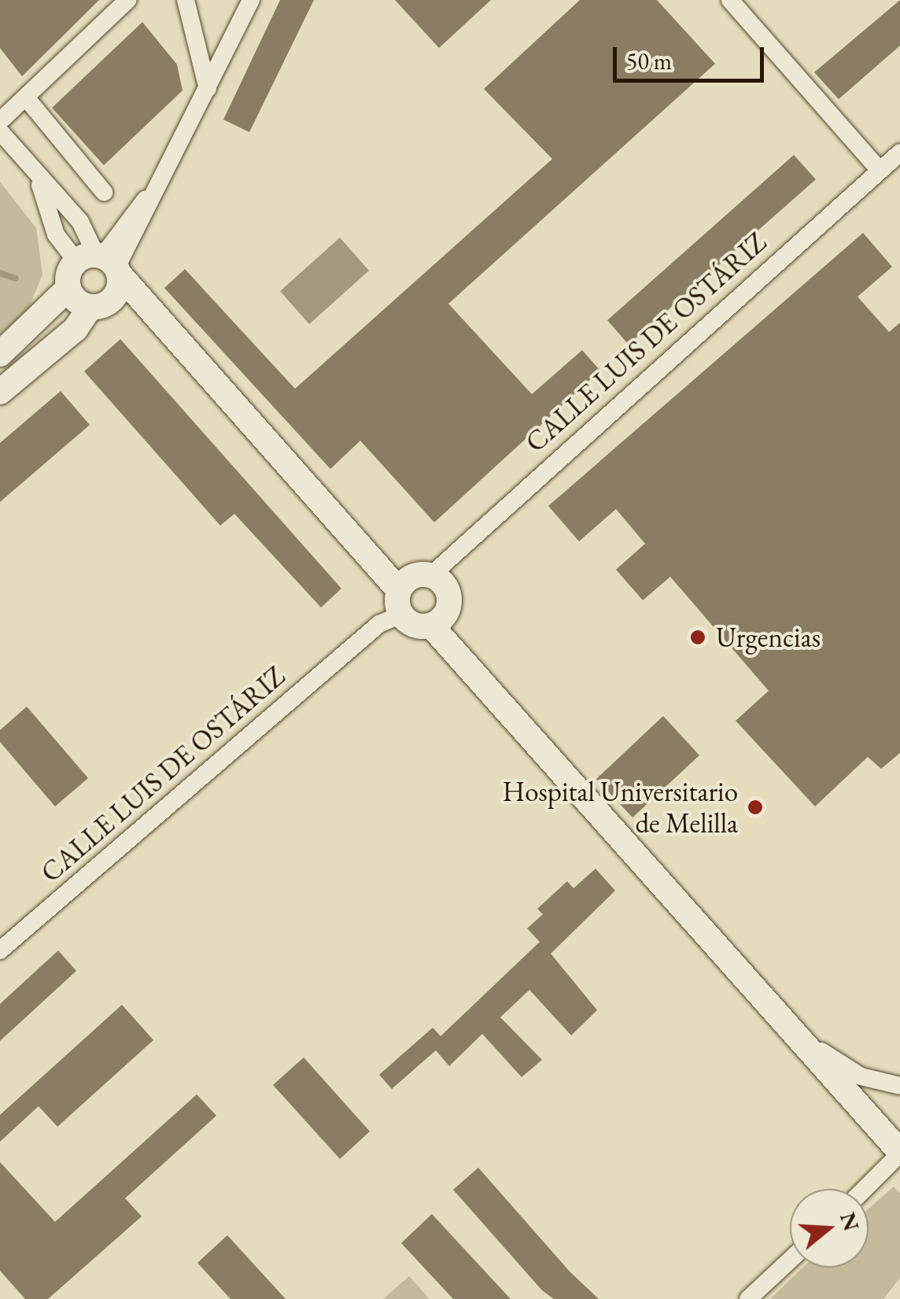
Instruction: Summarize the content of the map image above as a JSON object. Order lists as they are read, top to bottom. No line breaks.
{"streets":{"street":["CALLE LUIS DE OSTÁRIZ"]},"places":["Urgencias","Hospital Universitario de Melilla"],"scale_bar":"50 m","north":"right"}
